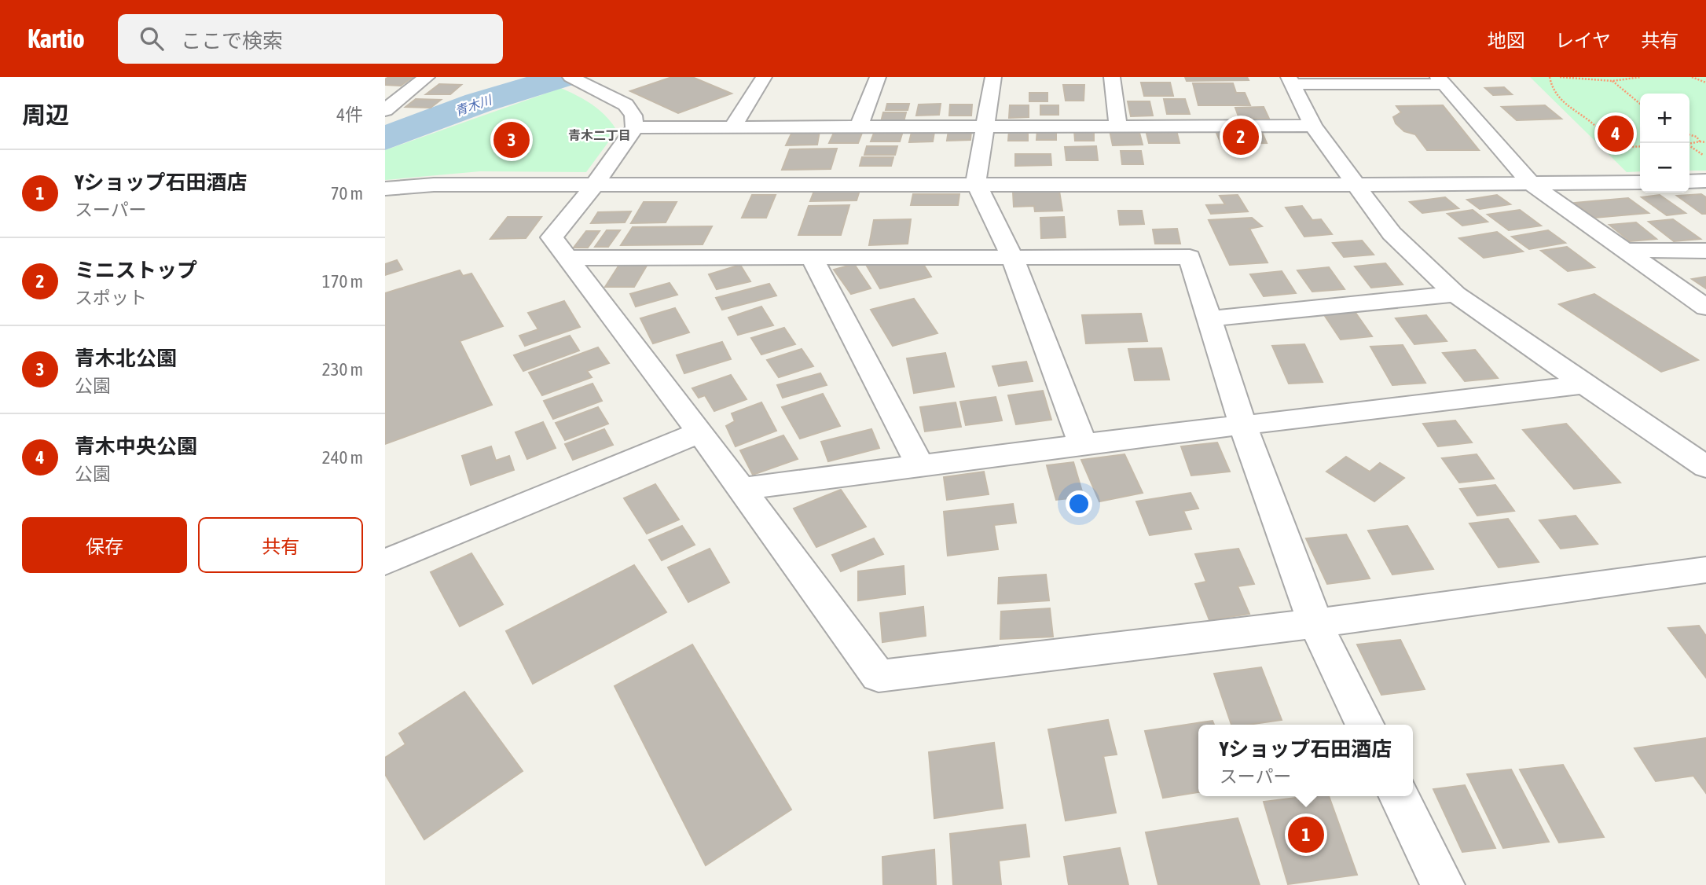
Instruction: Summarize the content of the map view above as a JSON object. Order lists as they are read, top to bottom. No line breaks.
{"districts":["青木二丁目"],"water":["青木川"],"page":{"header":"Kartio","search":"ここで検索","nav":["地図","レイヤ","共有"],"heading":["周辺","4件"],"map_buttons":["+","−"],"pins":["4","2","3","1"],"list":[{"mark":"1","name":"Yショップ石田酒店","note":"スーパー","value":"70 m"},{"mark":"2","name":"ミニストップ","note":"スポット","value":"170 m"},{"mark":"3","name":"青木北公園","note":"公園","value":"230 m"},{"mark":"4","name":"青木中央公園","note":"公園","value":"240 m"}],"buttons":["保存","共有"],"popup":["Yショップ石田酒店","スーパー"]}}
